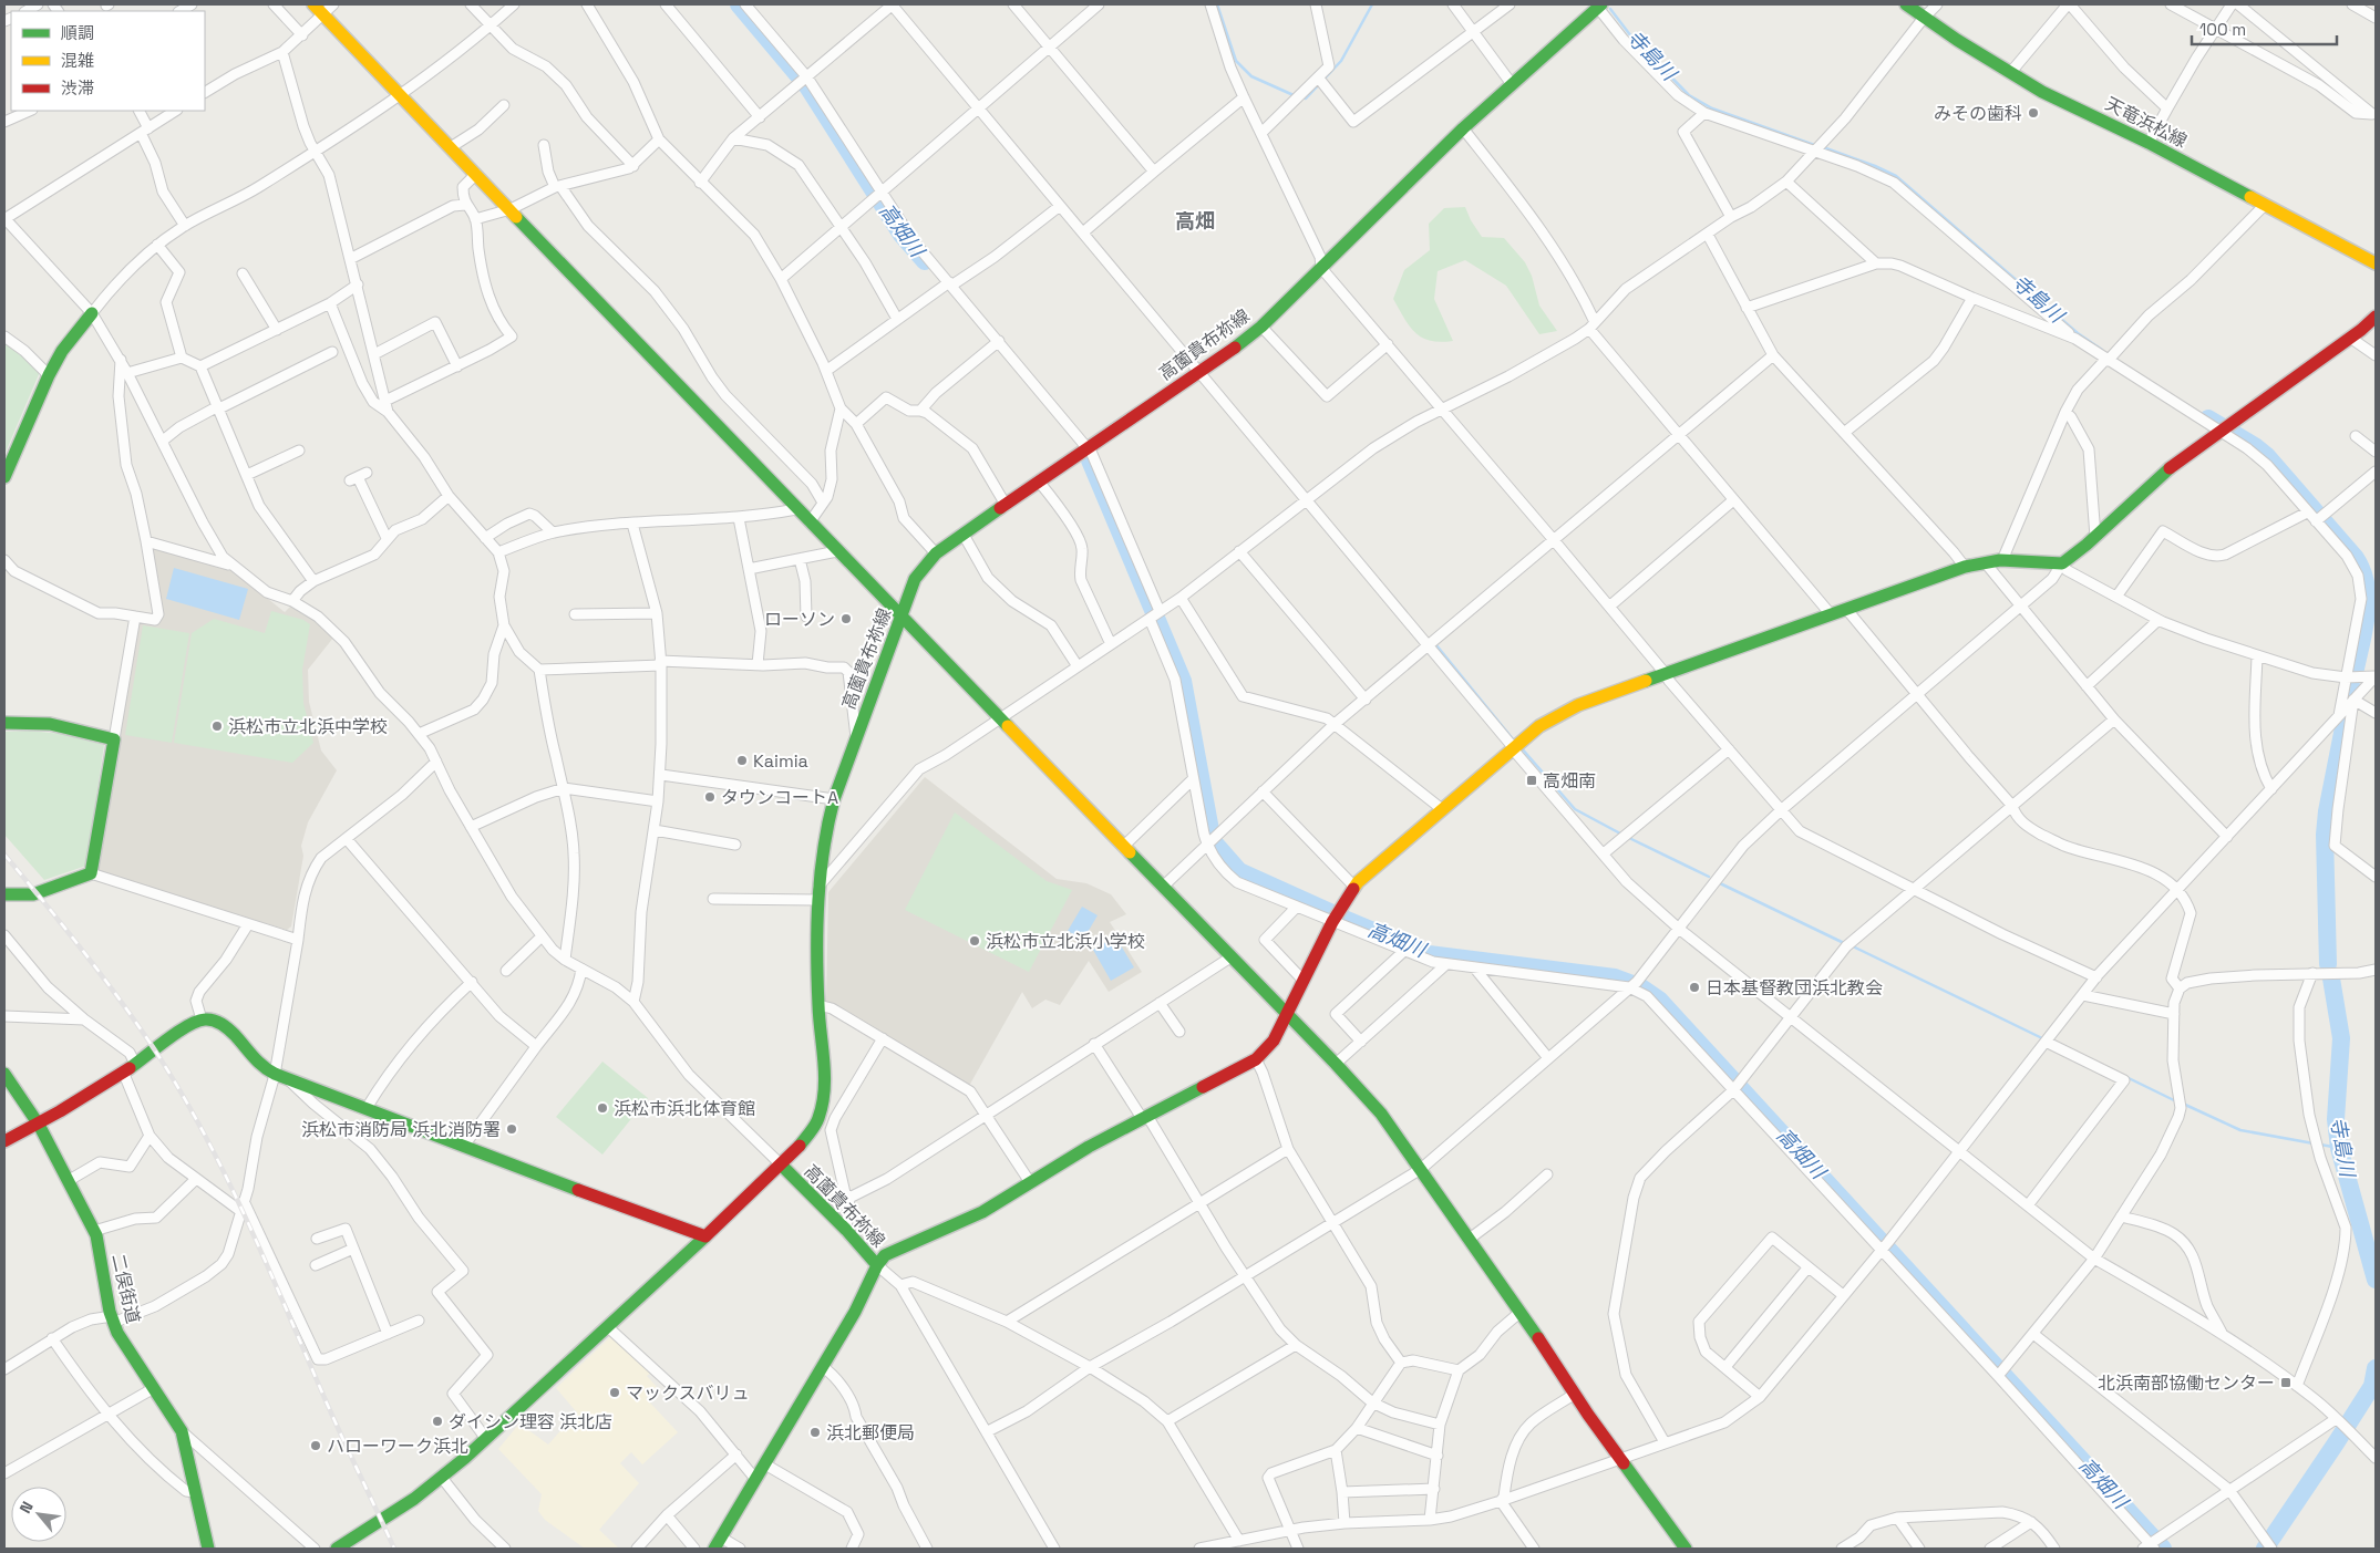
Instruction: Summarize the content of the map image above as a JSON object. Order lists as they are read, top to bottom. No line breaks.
{"streets":{"street":["天竜浜松線","高薗貴布祢線","二俣街道"]},"districts":["高畑"],"water":["寺島川","高畑川"],"places":{"other":["みその歯科","ローソン","浜松市立北浜中学校","Kaimia","タウンコートA","浜松市立北浜小学校","日本基督教団浜北教会","浜松市浜北体育館","浜松市消防局 浜北消防署","マックスバリュ","ダイシン理容 浜北店","浜北郵便局","ハローワーク浜北"],"transit":["高畑南","北浜南部協働センター"]},"legend":["順調","混雑","渋滞"],"scale_bar":"100 m","north":"top left"}
